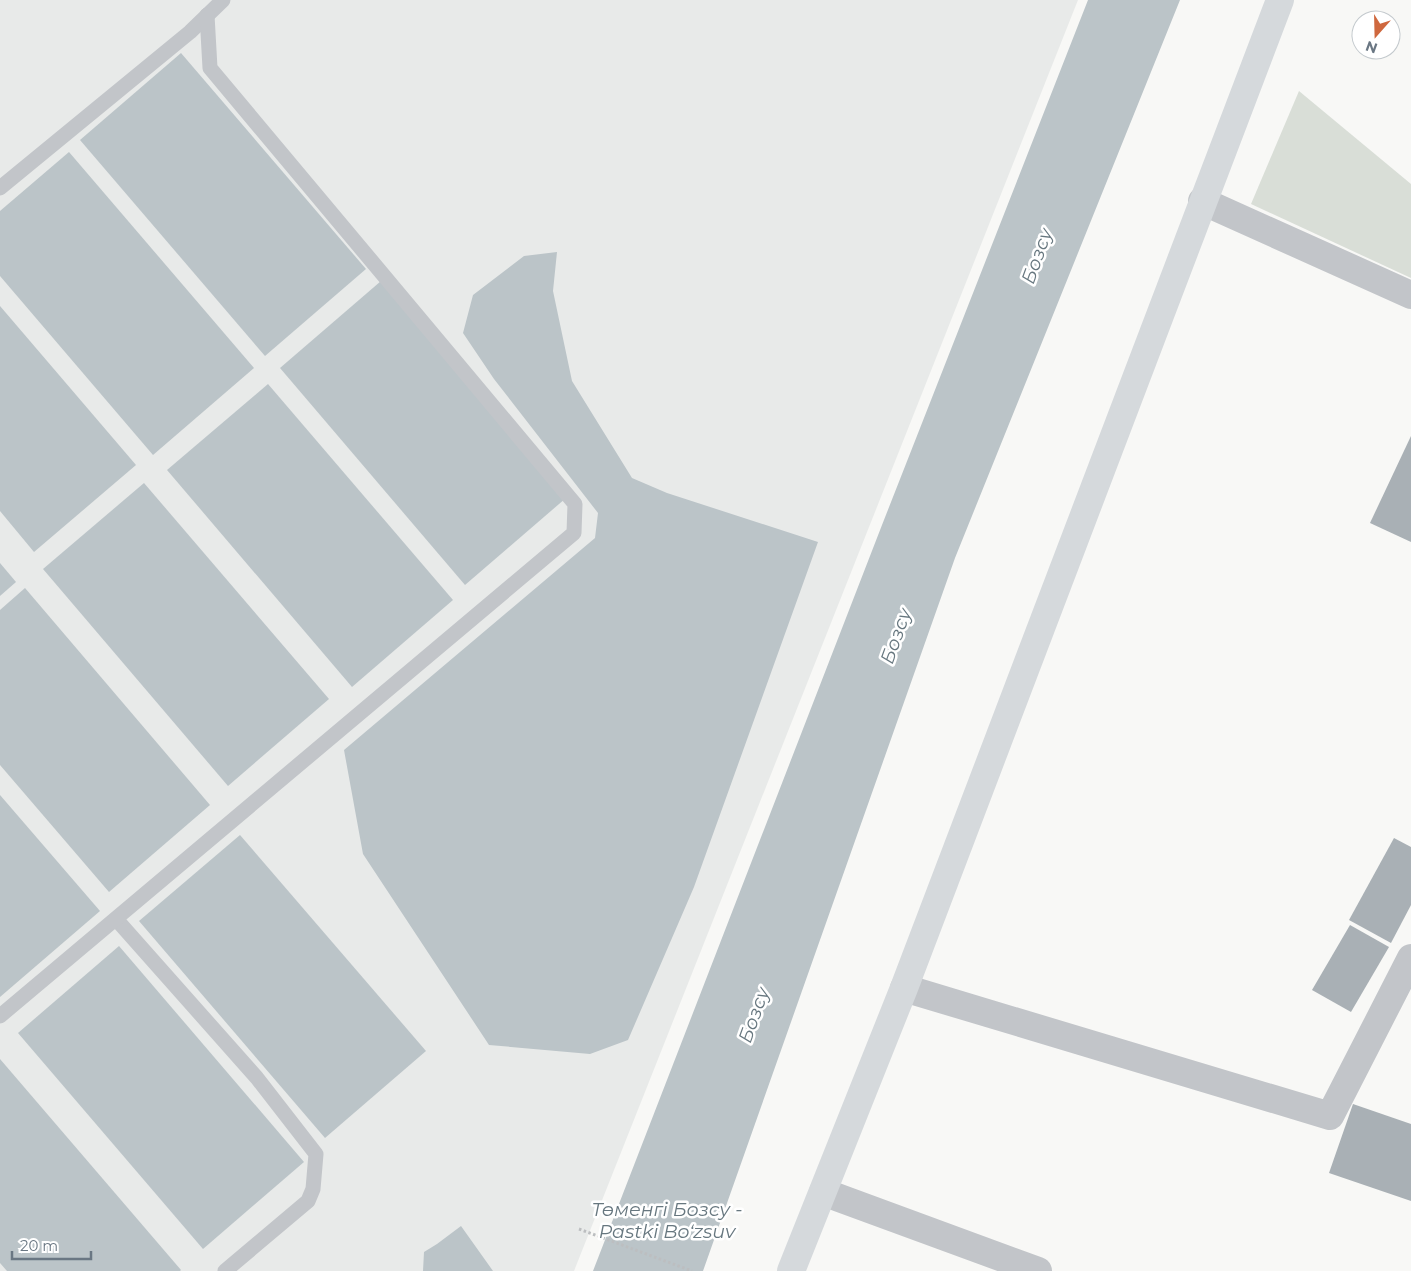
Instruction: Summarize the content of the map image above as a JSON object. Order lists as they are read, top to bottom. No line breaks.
{"water":["Бозсу","Төменгі Бозсу - Pastki Boʻzsuv"],"scale_bar":"20 m","north":"bottom"}
